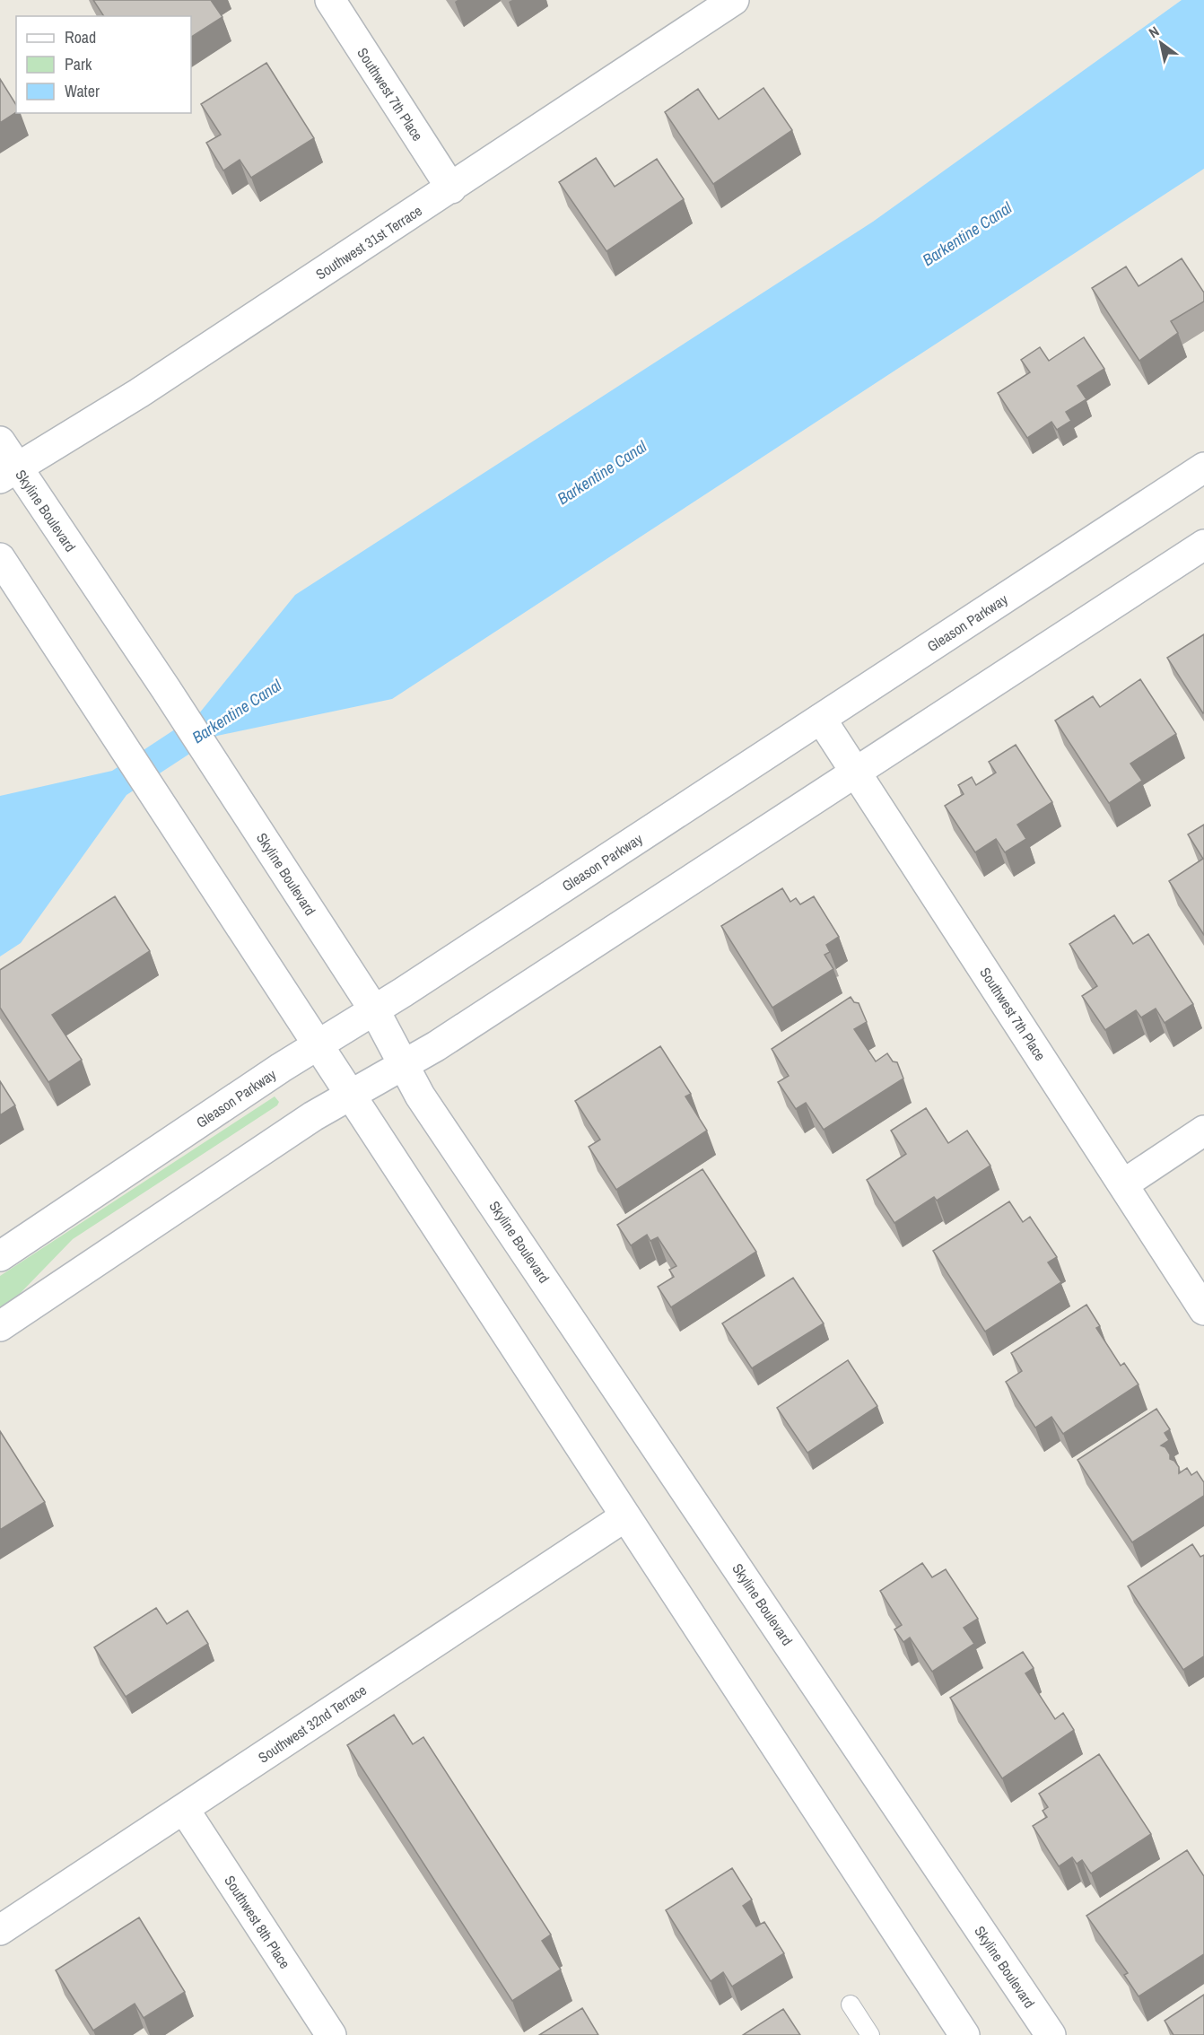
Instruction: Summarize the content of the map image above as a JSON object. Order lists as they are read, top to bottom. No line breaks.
{"streets":{"street":["Southwest 7th Place","Southwest 31st Terrace","Skyline Boulevard","Gleason Parkway","Southwest 32nd Terrace","Southwest 8th Place"]},"crossings":[["Southwest 7th Place","Southwest 31st Terrace"],["Southwest 7th Place","Gleason Parkway"],["Southwest 31st Terrace","Skyline Boulevard"],["Skyline Boulevard","Gleason Parkway"],["Southwest 32nd Terrace","Southwest 8th Place"]],"water":["Barkentine Canal"],"legend":["Road","Park","Water"],"north":"top left"}
